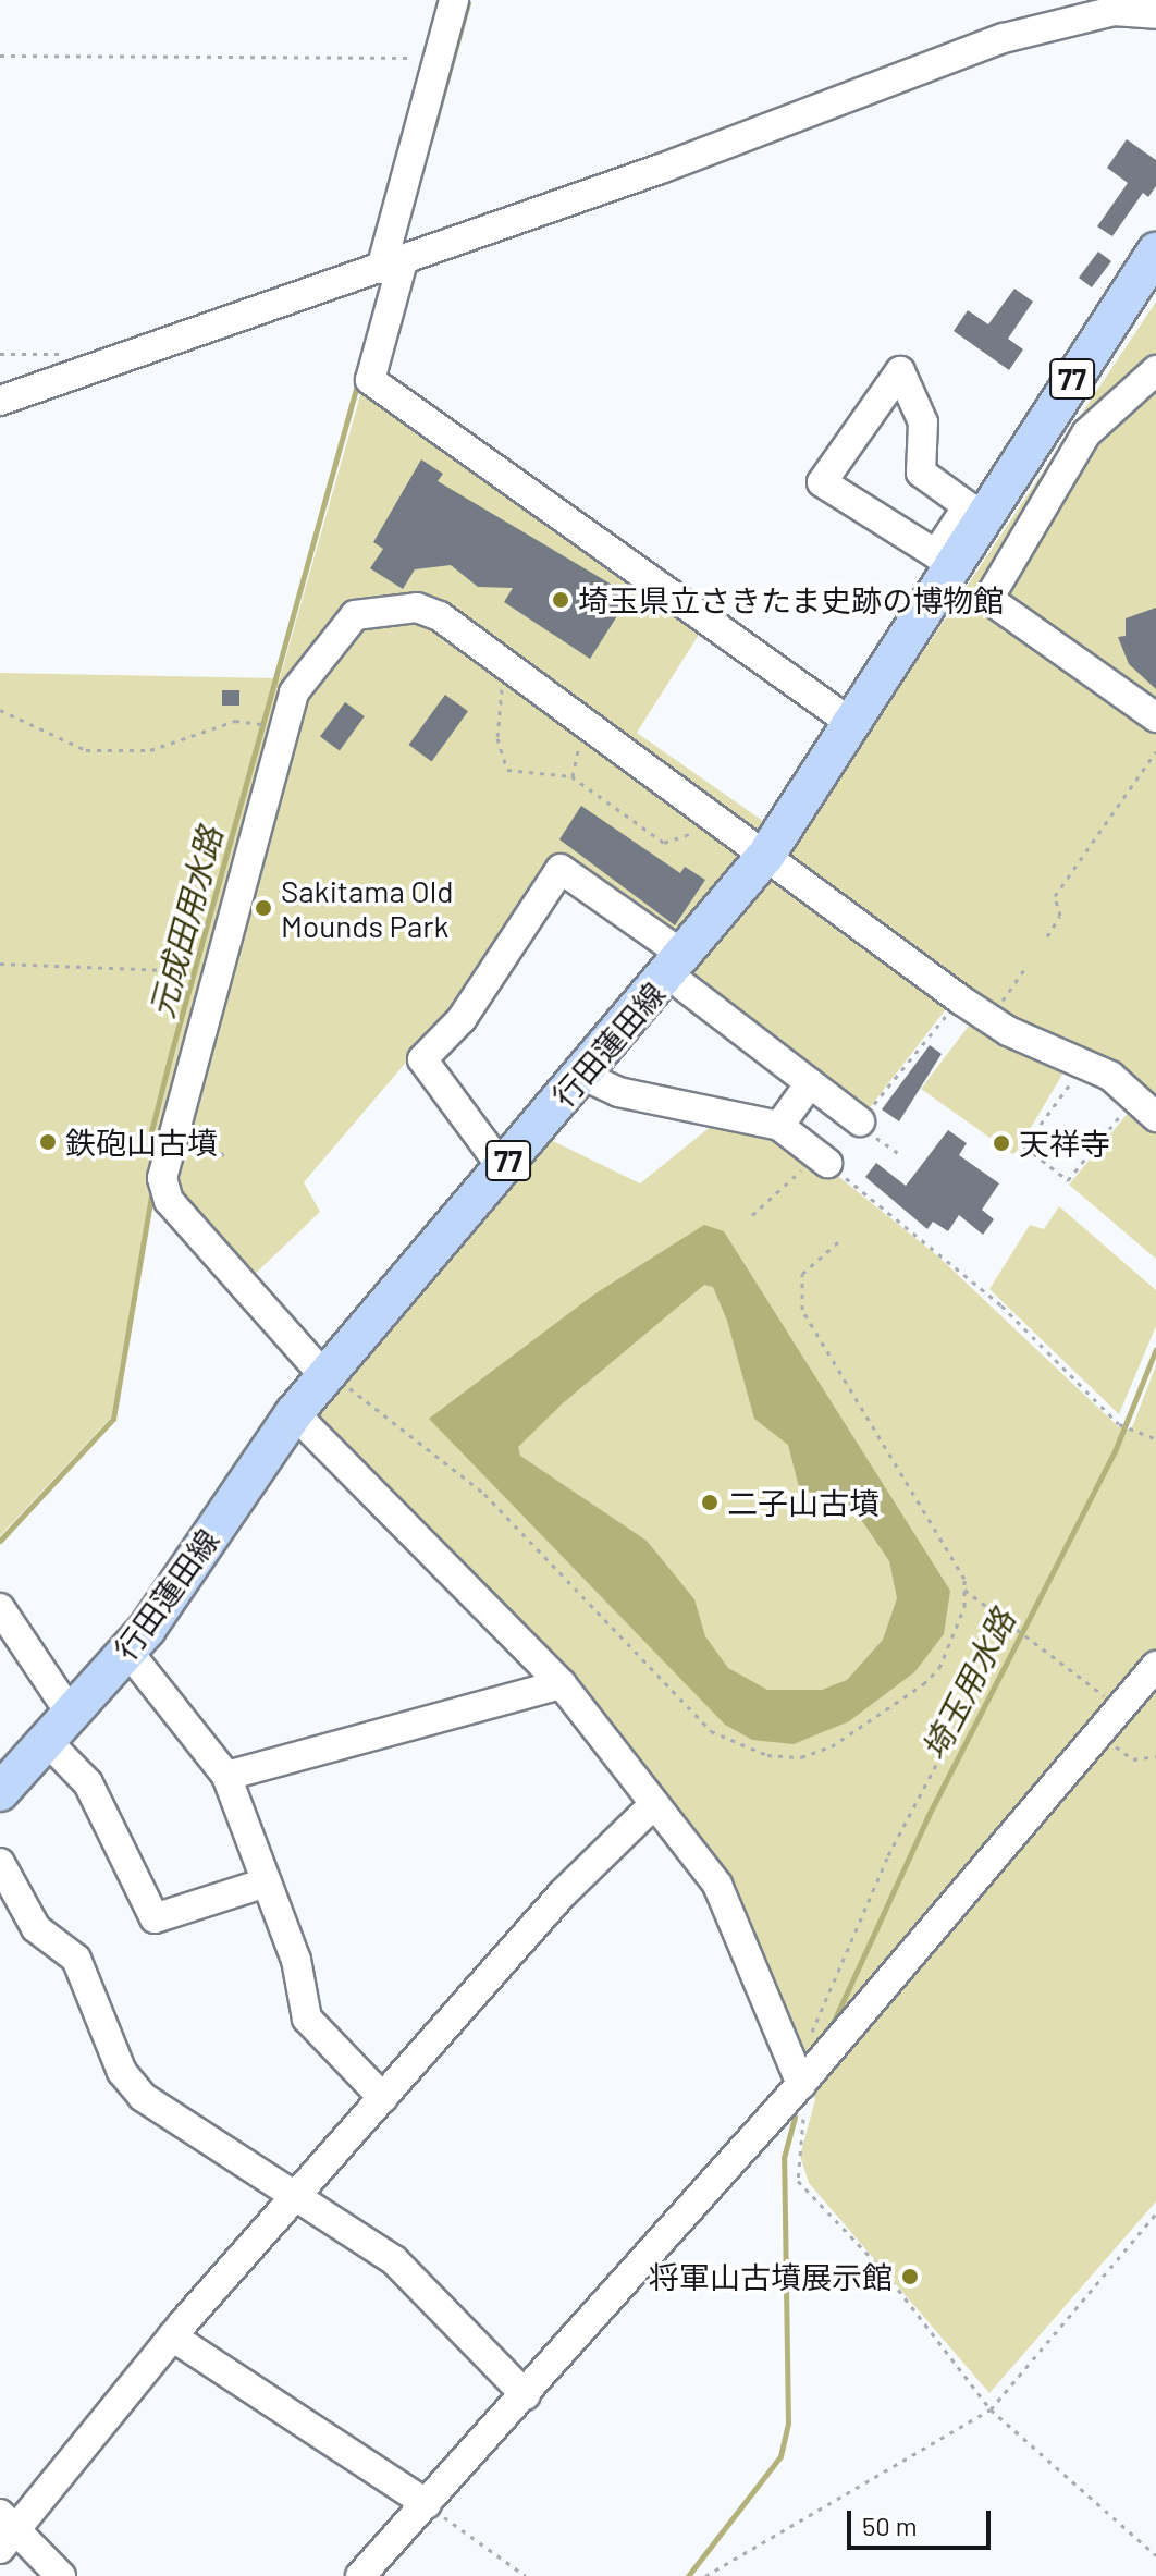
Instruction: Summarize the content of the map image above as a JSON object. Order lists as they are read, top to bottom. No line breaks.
{"streets":{"main road":["77","行田蓮田線"]},"water":["元成田用水路","埼玉用水路"],"places":["埼玉県立さきたま史跡の博物館","Sakitama Old Mounds Park","鉄砲山古墳","天祥寺","二子山古墳","将軍山古墳展示館"],"scale_bar":"50 m"}
